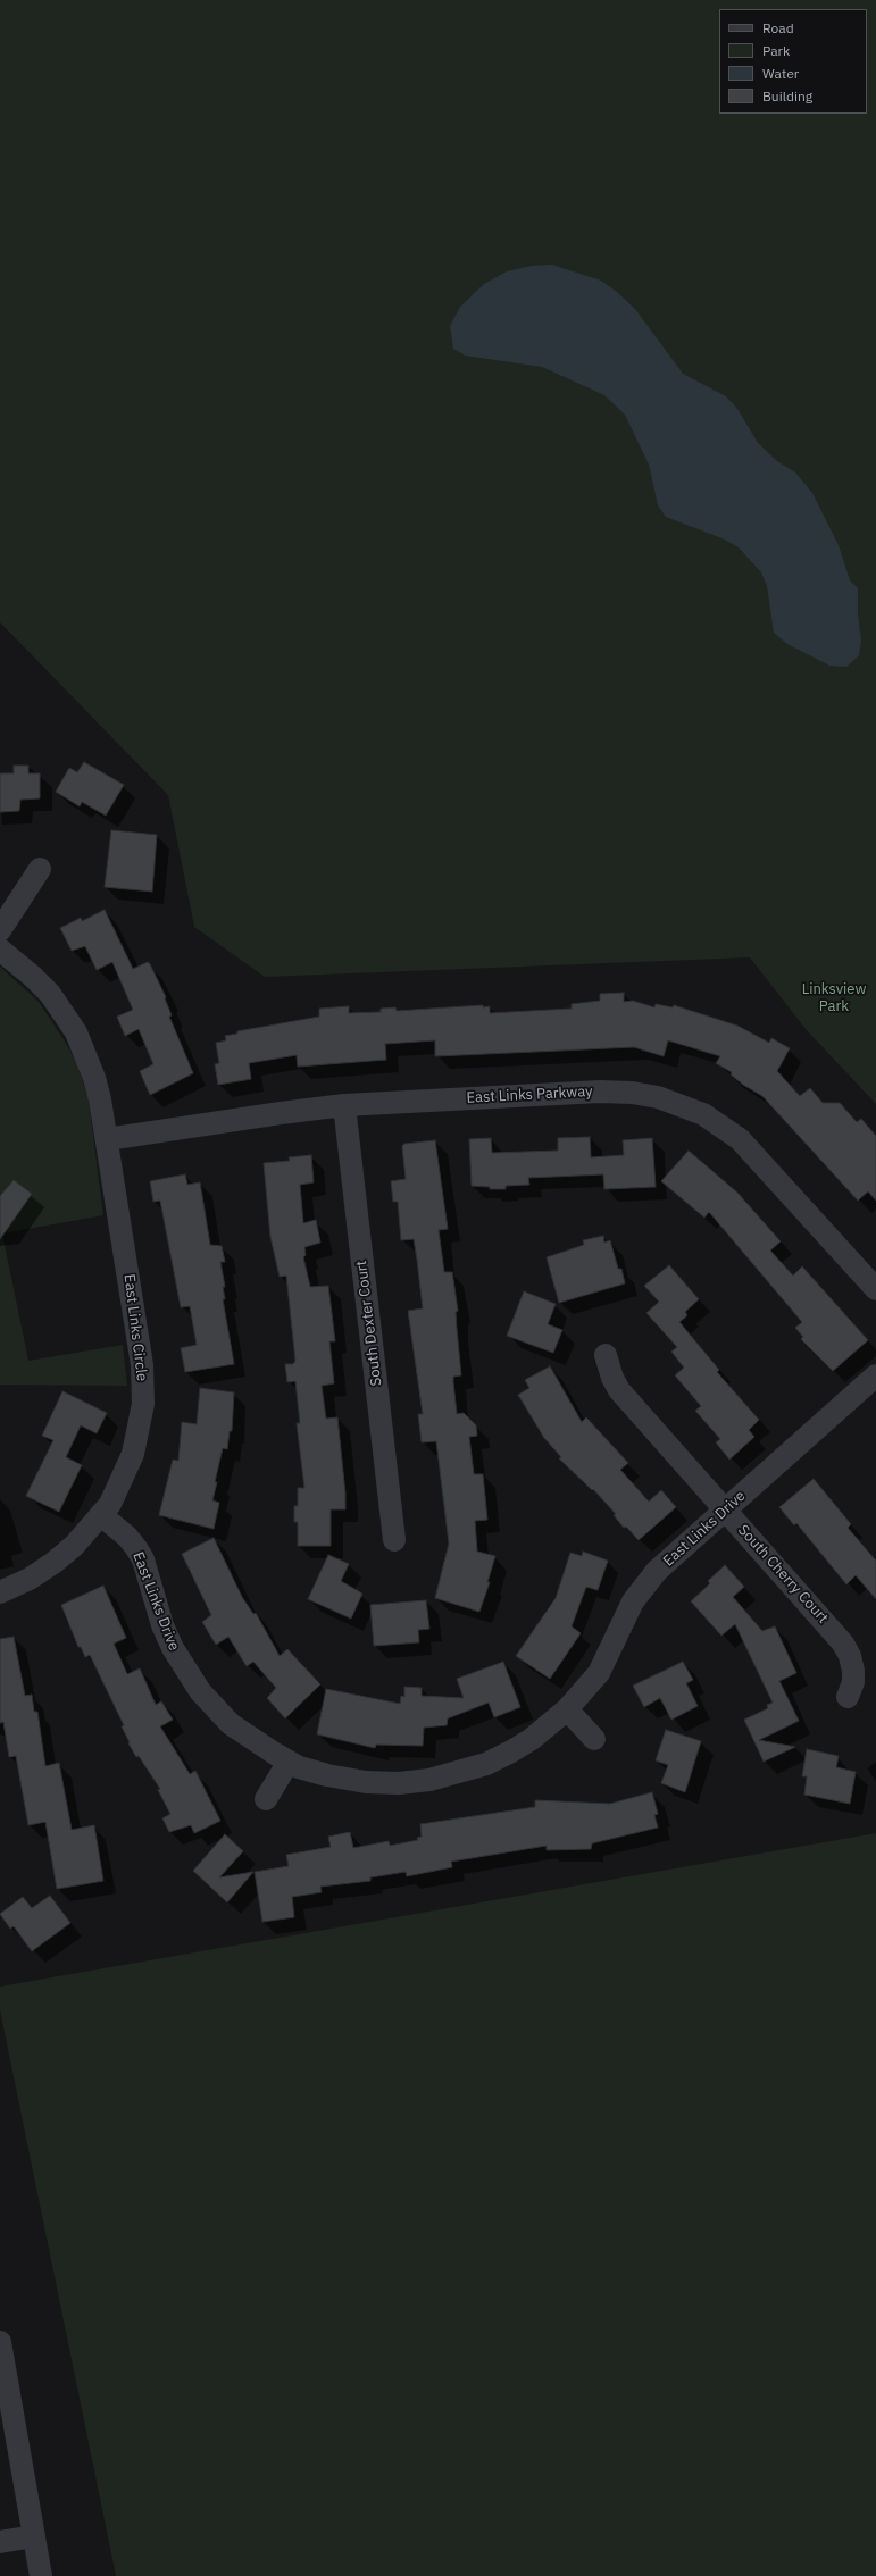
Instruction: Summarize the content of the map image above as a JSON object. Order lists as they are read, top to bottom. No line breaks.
{"streets":{"street":["East Links Parkway","South Dexter Court","East Links Circle","East Links Drive","South Cherry Court"]},"crossings":[["East Links Parkway","South Dexter Court"],["East Links Parkway","East Links Circle"],["East Links Circle","East Links Drive"],["East Links Drive","South Cherry Court"]],"parks":["Linksview Park"],"legend":["Road","Park","Water","Building"]}
